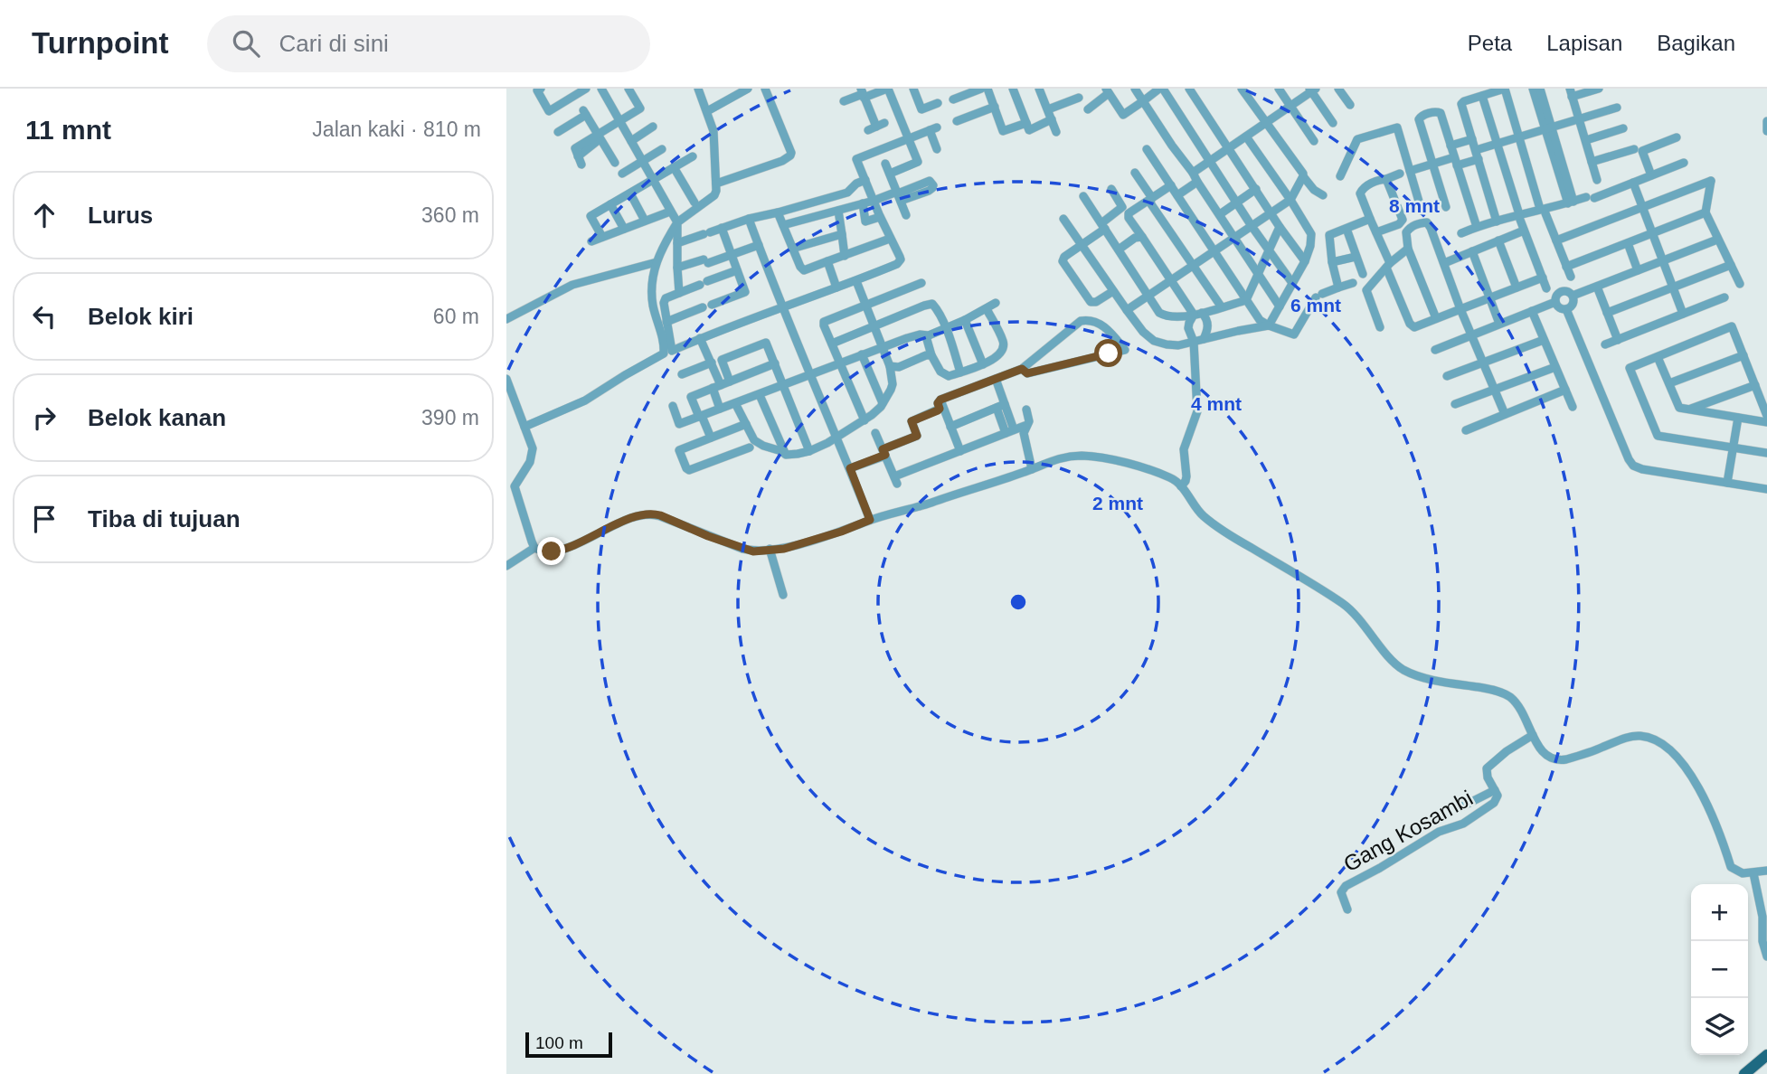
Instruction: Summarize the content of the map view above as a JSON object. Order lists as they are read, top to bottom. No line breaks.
{"streets":{"street":["Gang Kosambi"]},"scale_bar":"100 m","page":{"header":"Turnpoint","search":"Cari di sini","nav":["Peta","Lapisan","Bagikan"],"heading":["11 mnt","Jalan kaki · 810 m"],"list":[["Lurus","360 m"],["Belok kiri","60 m"],["Belok kanan","390 m"],"Tiba di tujuan"],"map_buttons":["+","−"],"scale":"100 m"},"rings":["8 mnt","6 mnt","4 mnt","2 mnt"]}
